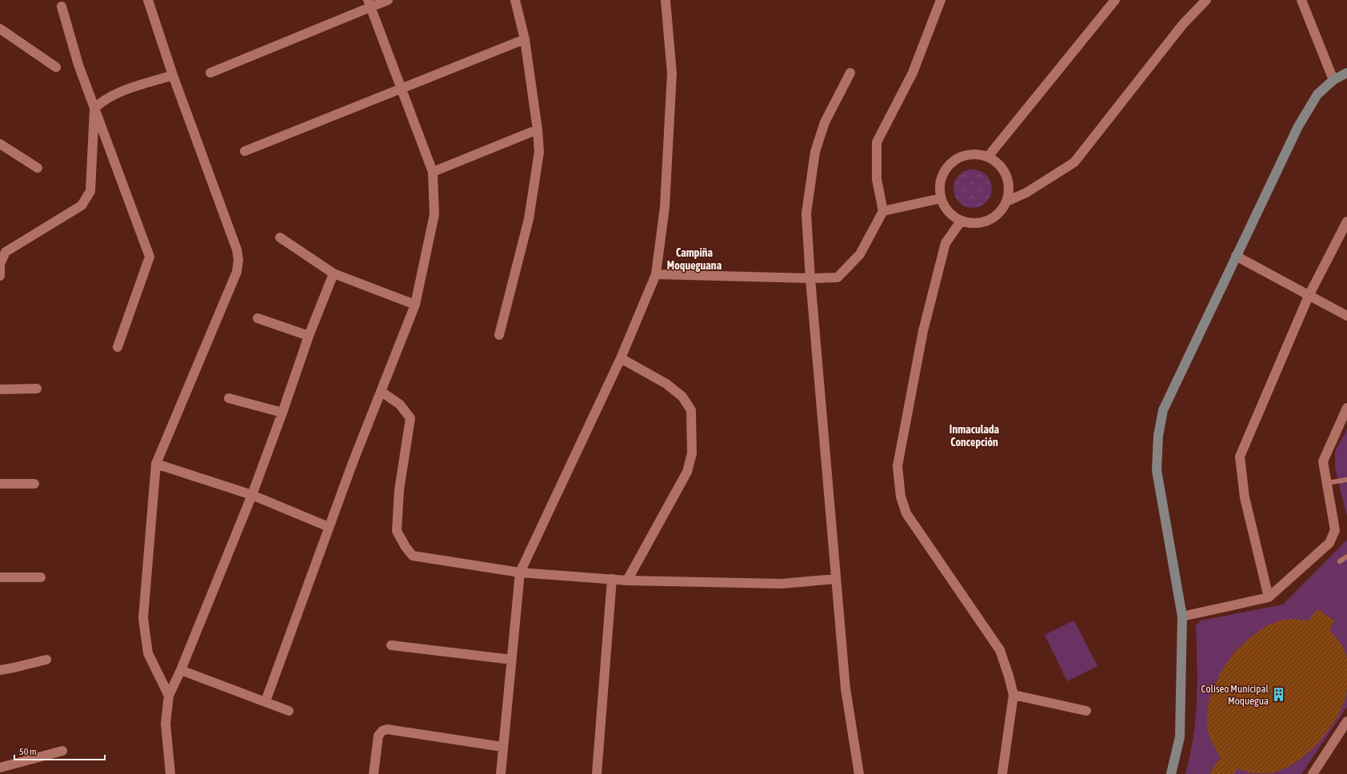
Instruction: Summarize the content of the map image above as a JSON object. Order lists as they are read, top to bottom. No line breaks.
{"districts":["Campiña Moqueguana","Inmaculada Concepción"],"places":{"building":["Coliseo Municipal Moquegua"]},"scale_bar":"50 m"}
